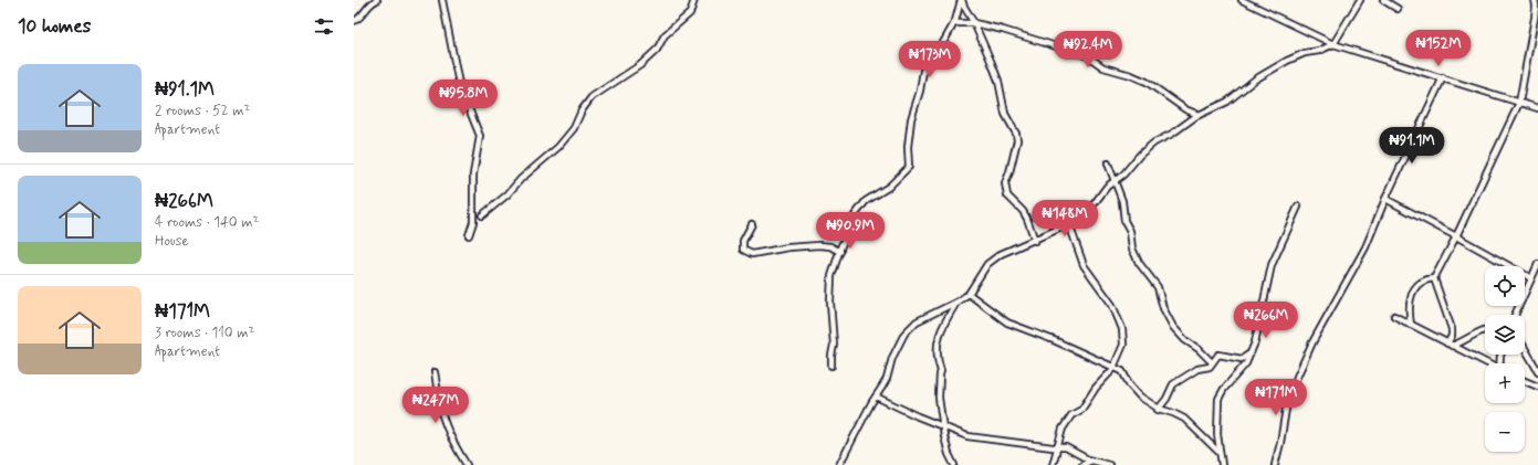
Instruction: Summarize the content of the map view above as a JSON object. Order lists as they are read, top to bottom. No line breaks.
{"page":{"heading":"10 homes","price":["₦152M","₦92.4M","₦173M","₦95.8M","₦91.1M","₦148M","₦90.9M","₦266M","₦171M","₦247M"],"list":[{"name":"₦91.1M","note":"2 rooms · 52 m² · Apartment"},{"name":"₦266M","note":"4 rooms · 140 m² · House"},{"name":"₦171M","note":"3 rooms · 110 m² · Apartment"}],"map_buttons":["+","−"]}}
